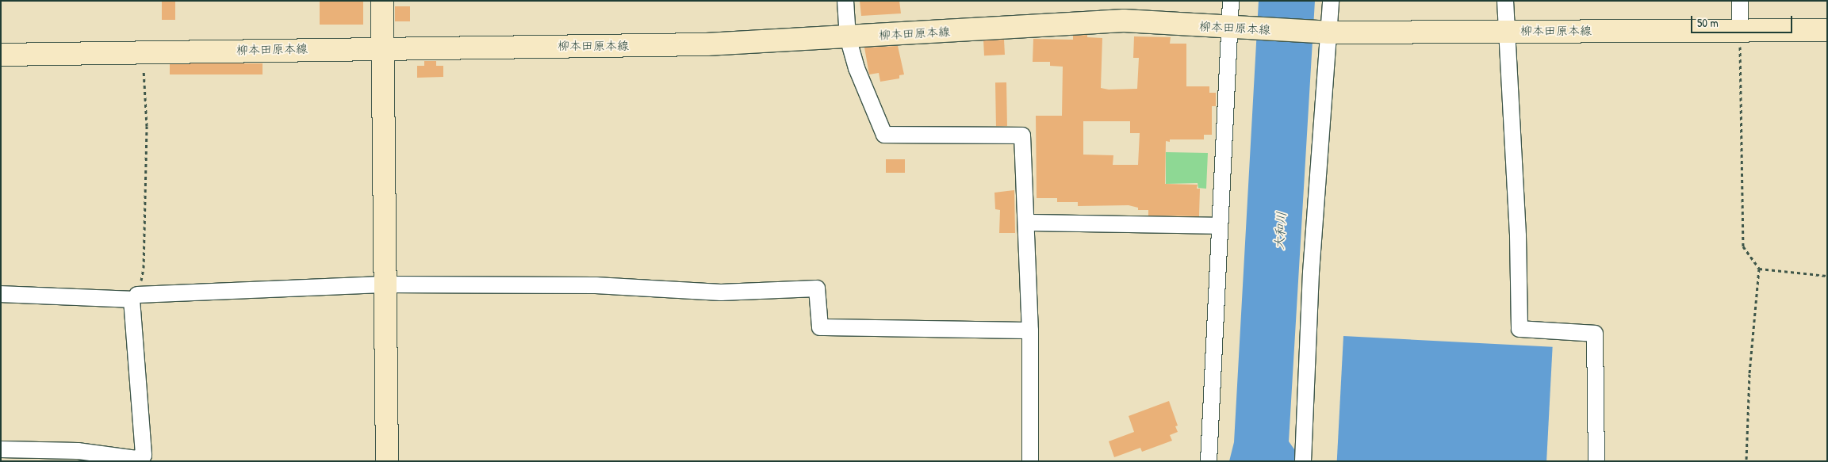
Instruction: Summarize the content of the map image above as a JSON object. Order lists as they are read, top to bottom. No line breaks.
{"streets":{"main road":["柳本田原本線"]},"water":["大和川"],"scale_bar":"50 m"}
